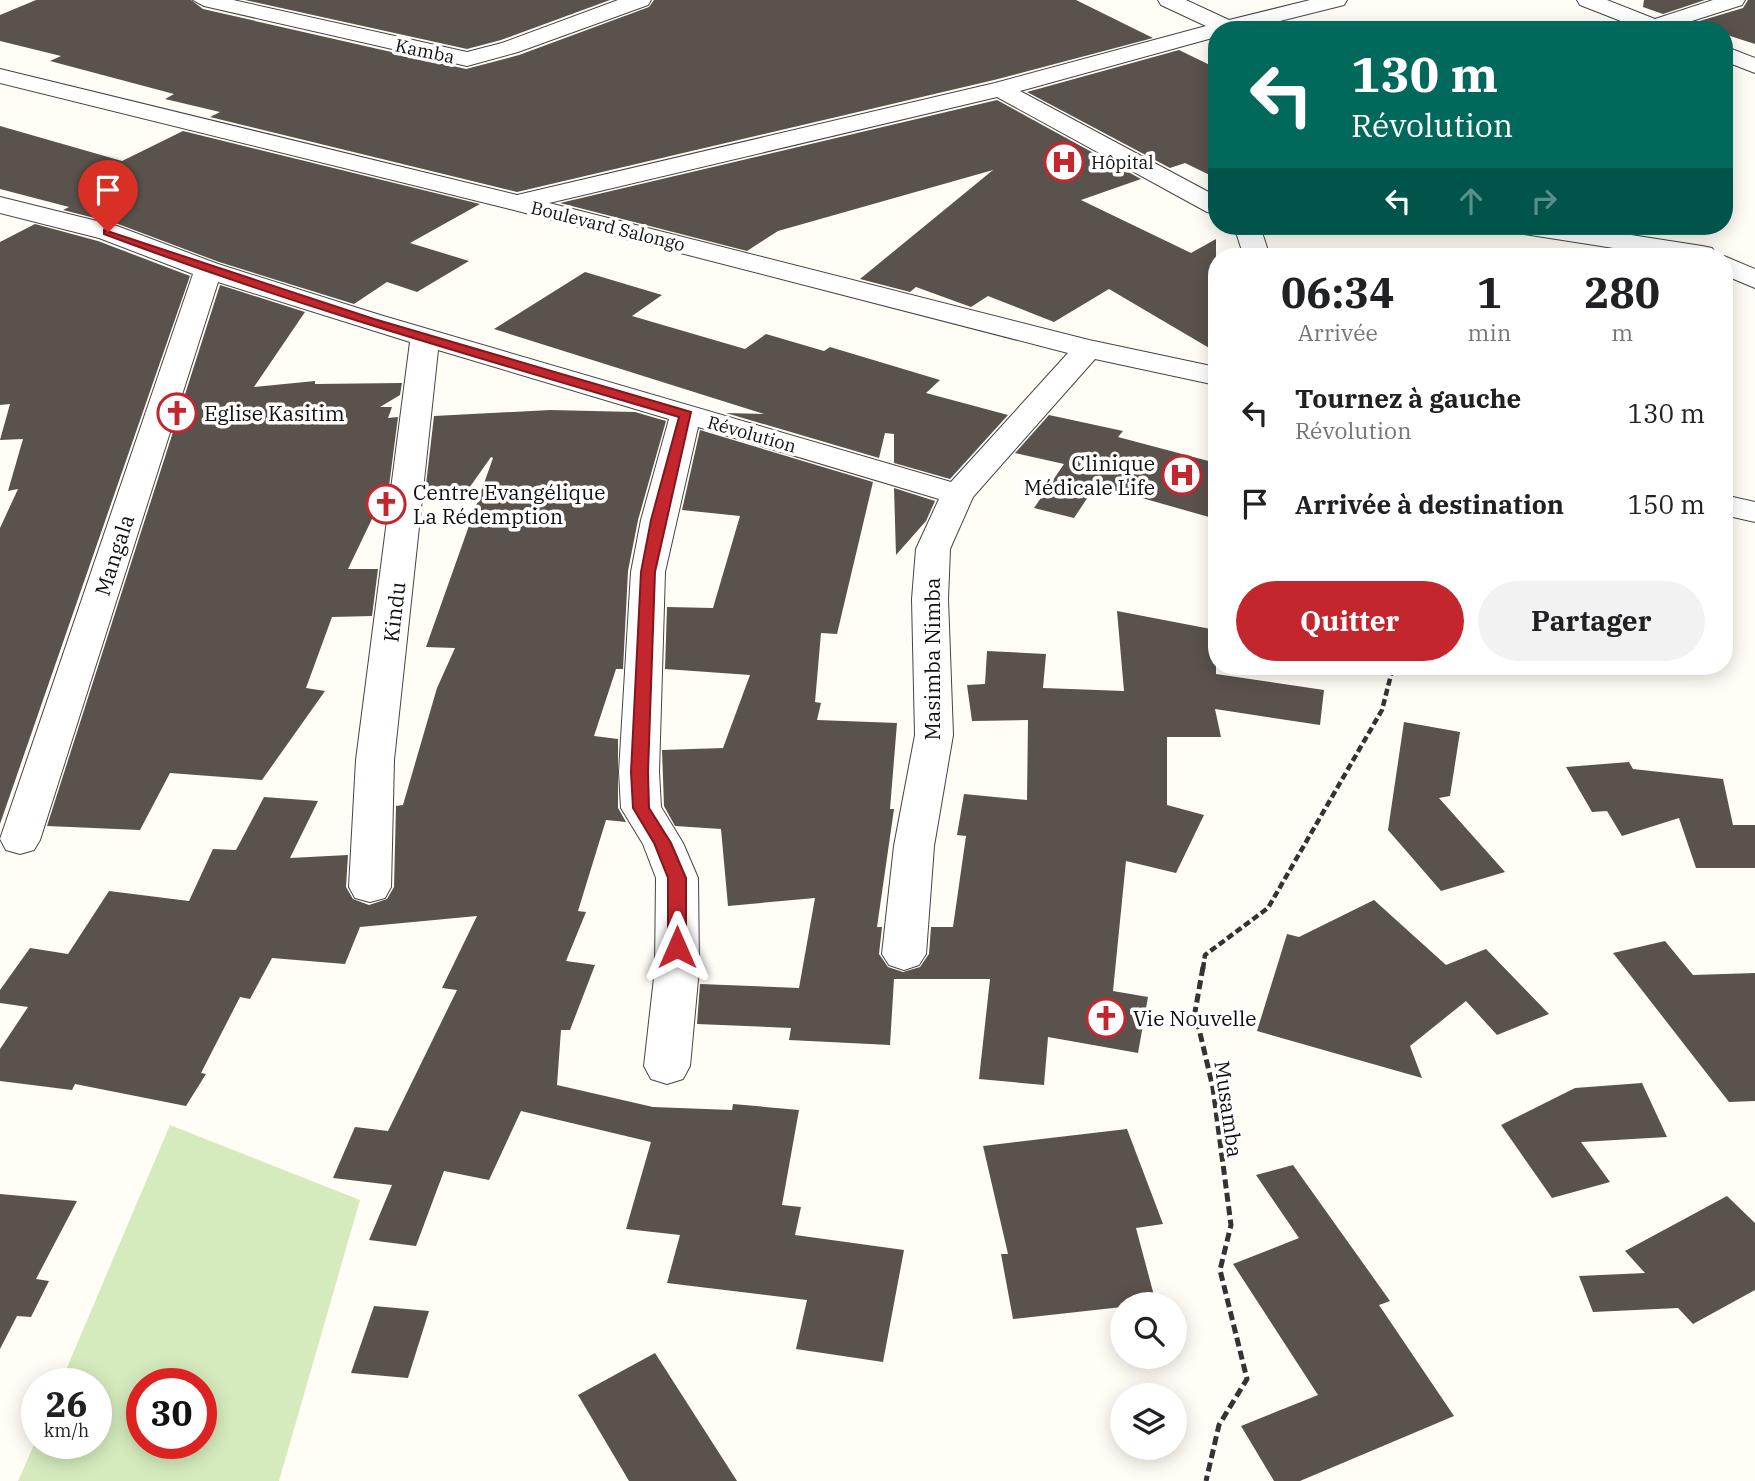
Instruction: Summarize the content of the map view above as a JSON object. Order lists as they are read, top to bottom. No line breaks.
{"streets":{"street":["Kamba","Boulevard Salongo","Révolution","Mangala","Kindu","Masimba Nimba"],"path":["Musamba"]},"crossings":[["Révolution","Mangala"],["Révolution","Kindu"],["Révolution","Masimba Nimba"]],"places":{"hospital":["Hôpital","Clinique Médicale Life"],"church":["Eglise Kasitim","Centre Evangélique La Rédemption","Vie Nouvelle"]},"page":{"turn":["130 m","Révolution"],"eta":["06:34","Arrivée","1","min","280","m"],"list":[{"name":"Tournez à gauche","note":"Révolution","value":"130 m"},{"name":"Arrivée à destination","value":"150 m"}],"buttons":["Quitter","Partager"],"speed":"26 km/h","limit":"30"}}
